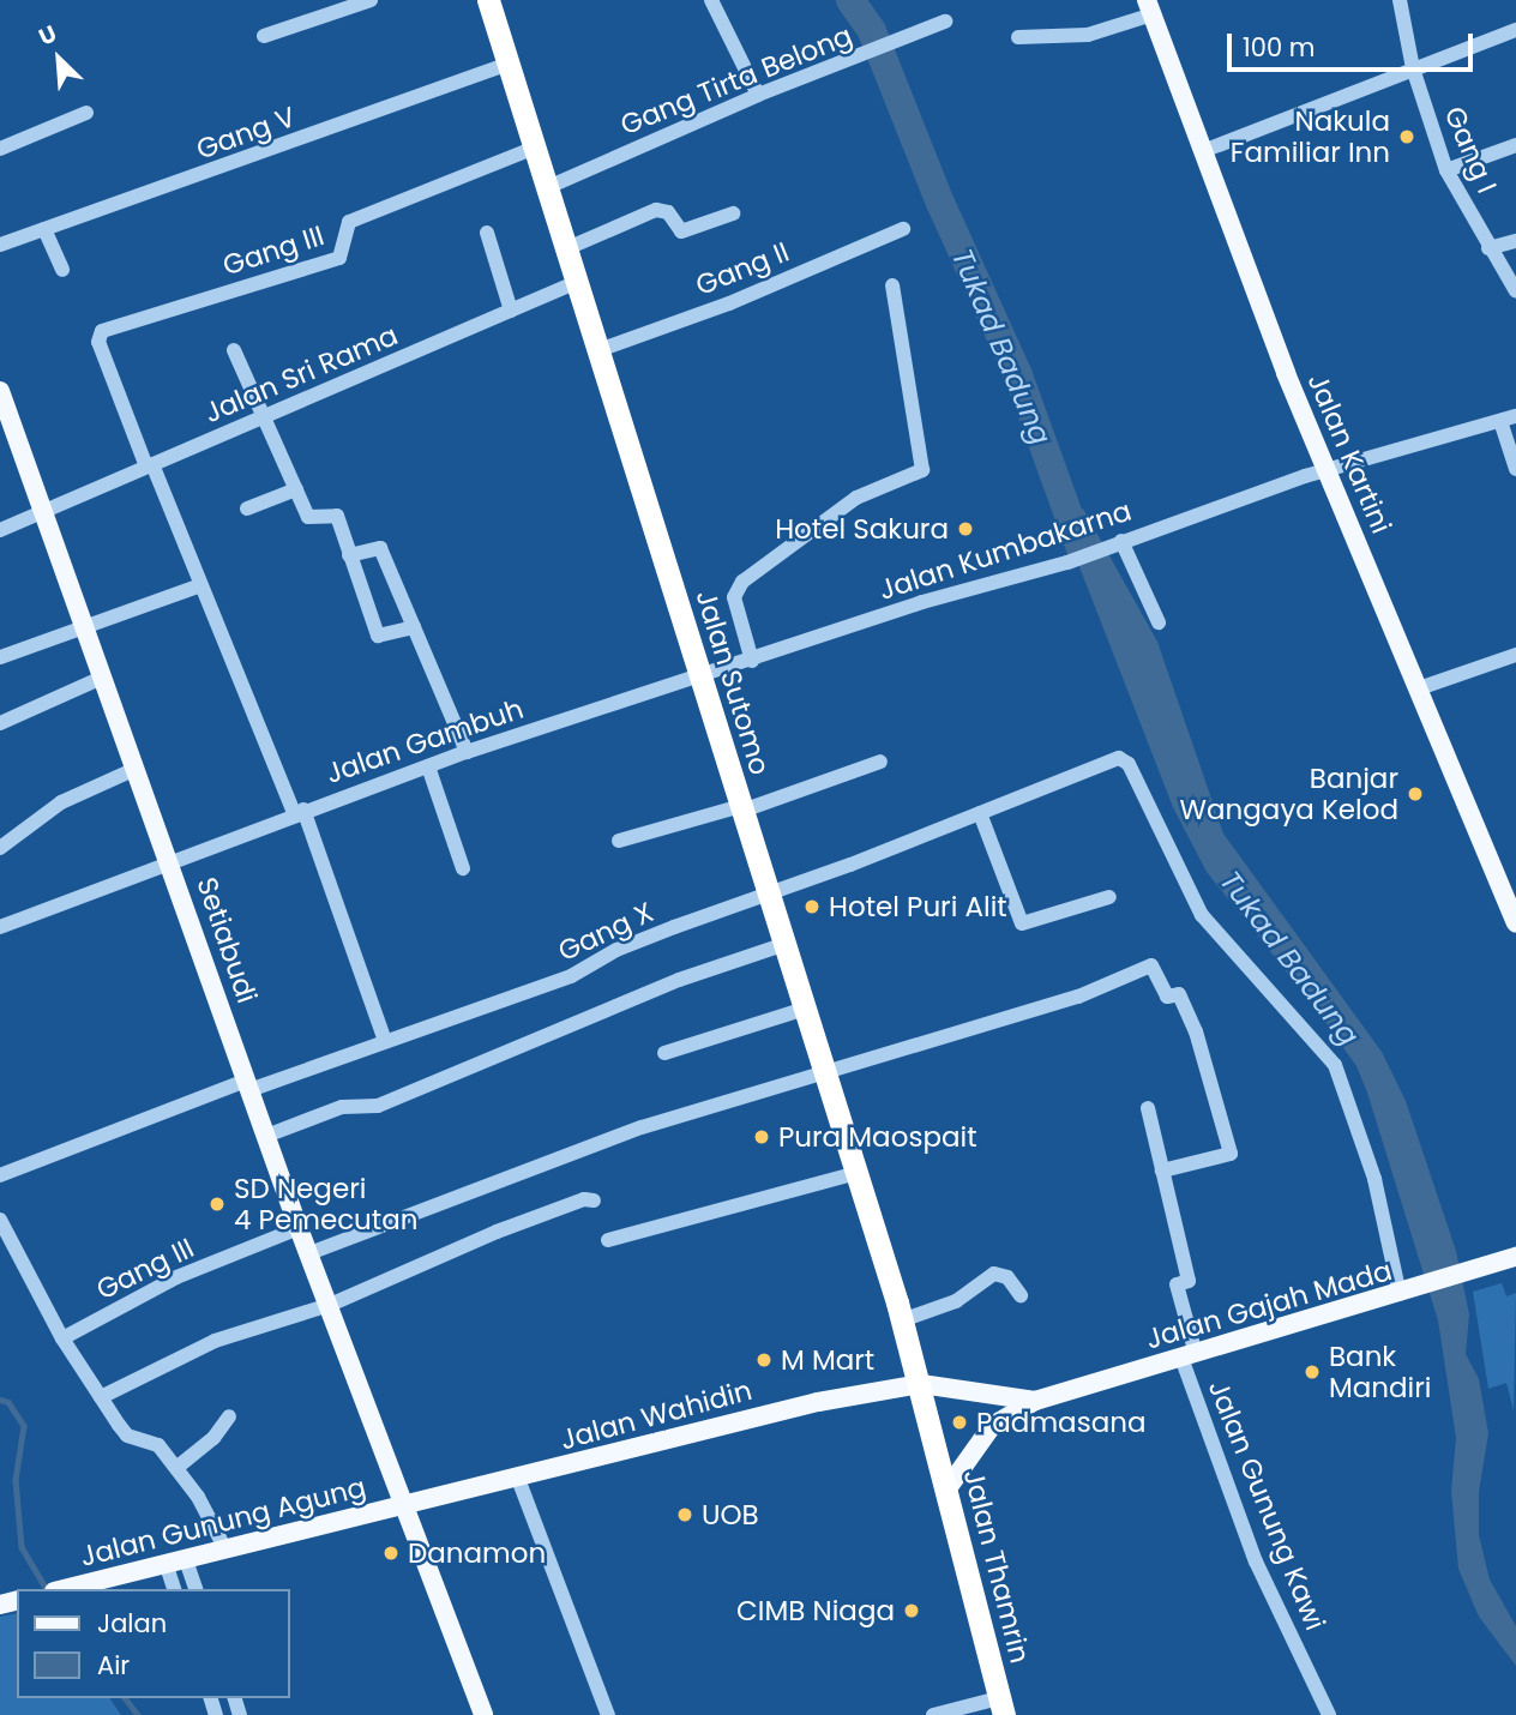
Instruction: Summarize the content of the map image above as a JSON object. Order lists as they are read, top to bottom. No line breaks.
{"streets":{"highway":["Jalan Sutomo","Jalan Thamrin"],"main road":["Jalan Kartini","Setiabudi","Jalan Gajah Mada","Jalan Wahidin","Jalan Gunung Agung"],"street":["Gang Tirta Belong","Gang V","Gang I","Gang III","Gang II","Jalan Sri Rama","Jalan Kumbakarna","Jalan Gambuh","Gang X","Jalan Gunung Kawi"]},"crossings":[["Gang Tirta Belong","Jalan Sutomo"],["Gang V","Jalan Sutomo"],["Gang III","Jalan Sri Rama"],["Gang III","Jalan Sutomo"],["Gang III","Setiabudi"],["Gang II","Jalan Sutomo"],["Jalan Sri Rama","Jalan Sutomo"],["Jalan Sri Rama","Setiabudi"],["Jalan Kartini","Jalan Kumbakarna"],["Jalan Kumbakarna","Jalan Sutomo"],["Jalan Kumbakarna","Jalan Gambuh"],["Jalan Sutomo","Jalan Gambuh"],["Jalan Sutomo","Gang X"],["Jalan Sutomo","Jalan Gajah Mada"],["Jalan Sutomo","Jalan Wahidin"],["Jalan Sutomo","Jalan Thamrin"],["Jalan Gambuh","Setiabudi"],["Gang X","Setiabudi"],["Gang X","Jalan Gajah Mada"],["Setiabudi","Jalan Wahidin"],["Setiabudi","Jalan Gunung Agung"],["Jalan Gajah Mada","Jalan Wahidin"],["Jalan Gajah Mada","Jalan Gunung Kawi"],["Jalan Gajah Mada","Jalan Thamrin"],["Jalan Wahidin","Jalan Gunung Agung"],["Jalan Wahidin","Jalan Thamrin"]],"water":["Tukad Badung"],"places":["Nakula Familiar Inn","Hotel Sakura","Banjar Wangaya Kelod","Hotel Puri Alit","Pura Maospait","SD Negeri 4 Pemecutan","M Mart","Bank Mandiri","Padmasana","UOB","Danamon","CIMB Niaga"],"legend":["Jalan","Air"],"scale_bar":"100 m","north":"top left"}
